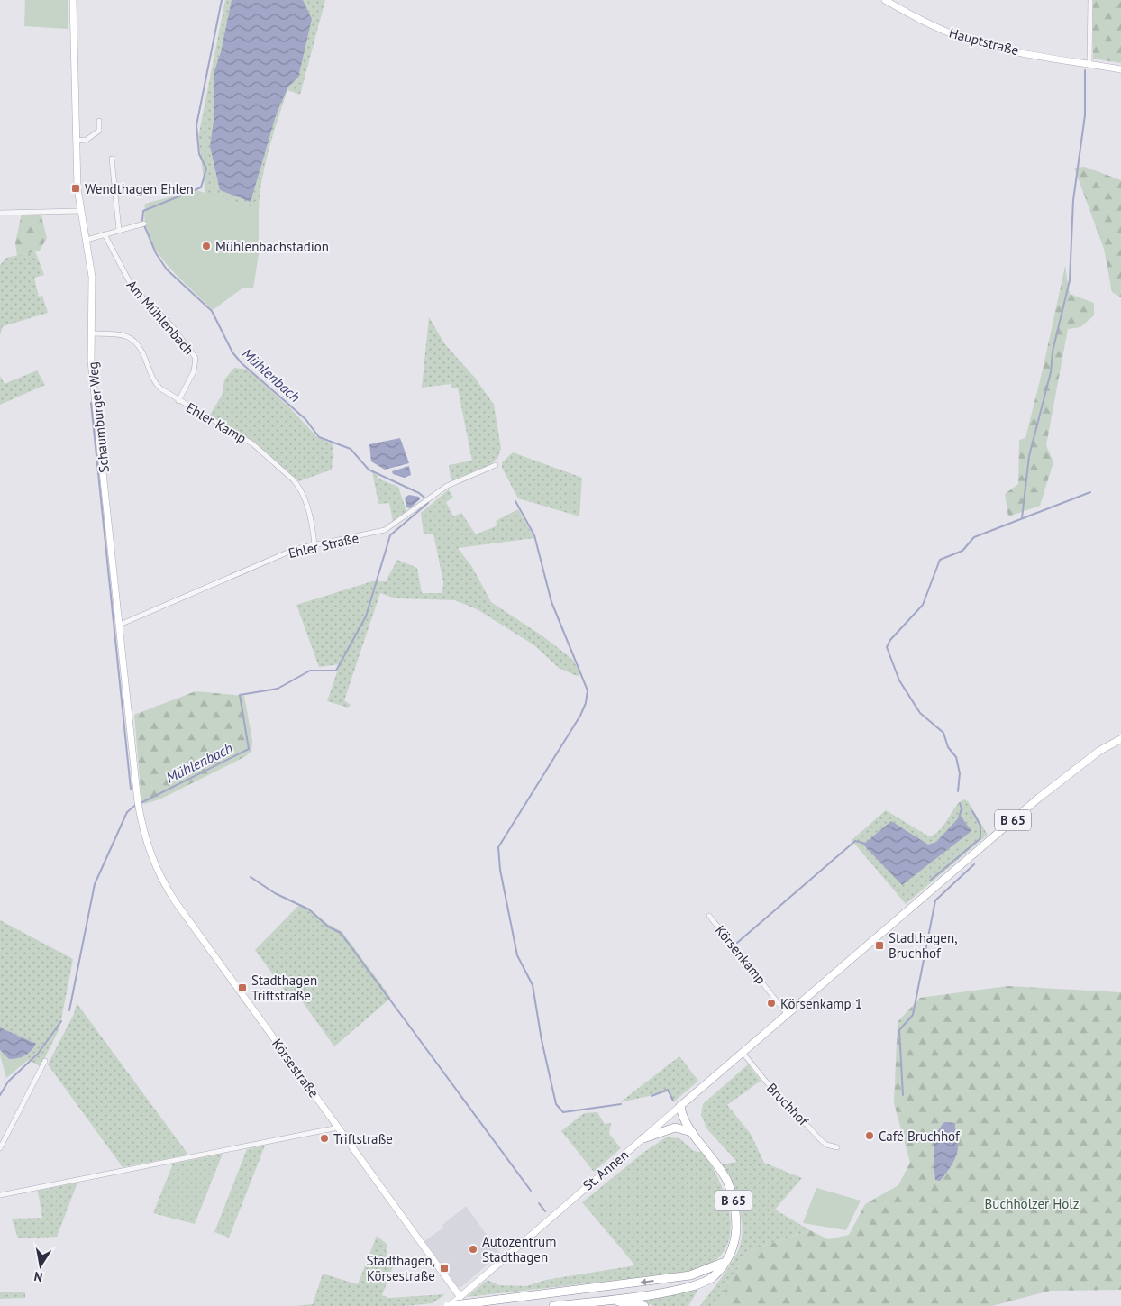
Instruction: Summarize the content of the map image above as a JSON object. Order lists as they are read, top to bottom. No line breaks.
{"streets":{"highway":["B 65"],"main road":["St. Annen"],"street":["Hauptstraße","Am Mühlenbach","Schaumburger Weg","Ehler Kamp","Ehler Straße","Körsenkamp","Körsestraße","Bruchhof"]},"crossings":[["Am Mühlenbach","Ehler Kamp"],["Schaumburger Weg","Ehler Kamp"],["Schaumburger Weg","Ehler Straße"],["Schaumburger Weg","Körsestraße"],["Ehler Kamp","Ehler Straße"],["B 65","Körsenkamp"],["B 65","St. Annen"],["Körsenkamp","St. Annen"],["Körsestraße","St. Annen"],["Bruchhof","St. Annen"]],"water":["Mühlenbach"],"parks":["Buchholzer Holz"],"places":{"transit":["Wendthagen Ehlen","Stadthagen, Bruchhof","Stadthagen Triftstraße","Stadthagen, Körsestraße"],"other":["Mühlenbachstadion","Körsenkamp 1","Café Bruchhof","Triftstraße","Autozentrum Stadthagen"]},"north":"bottom"}
